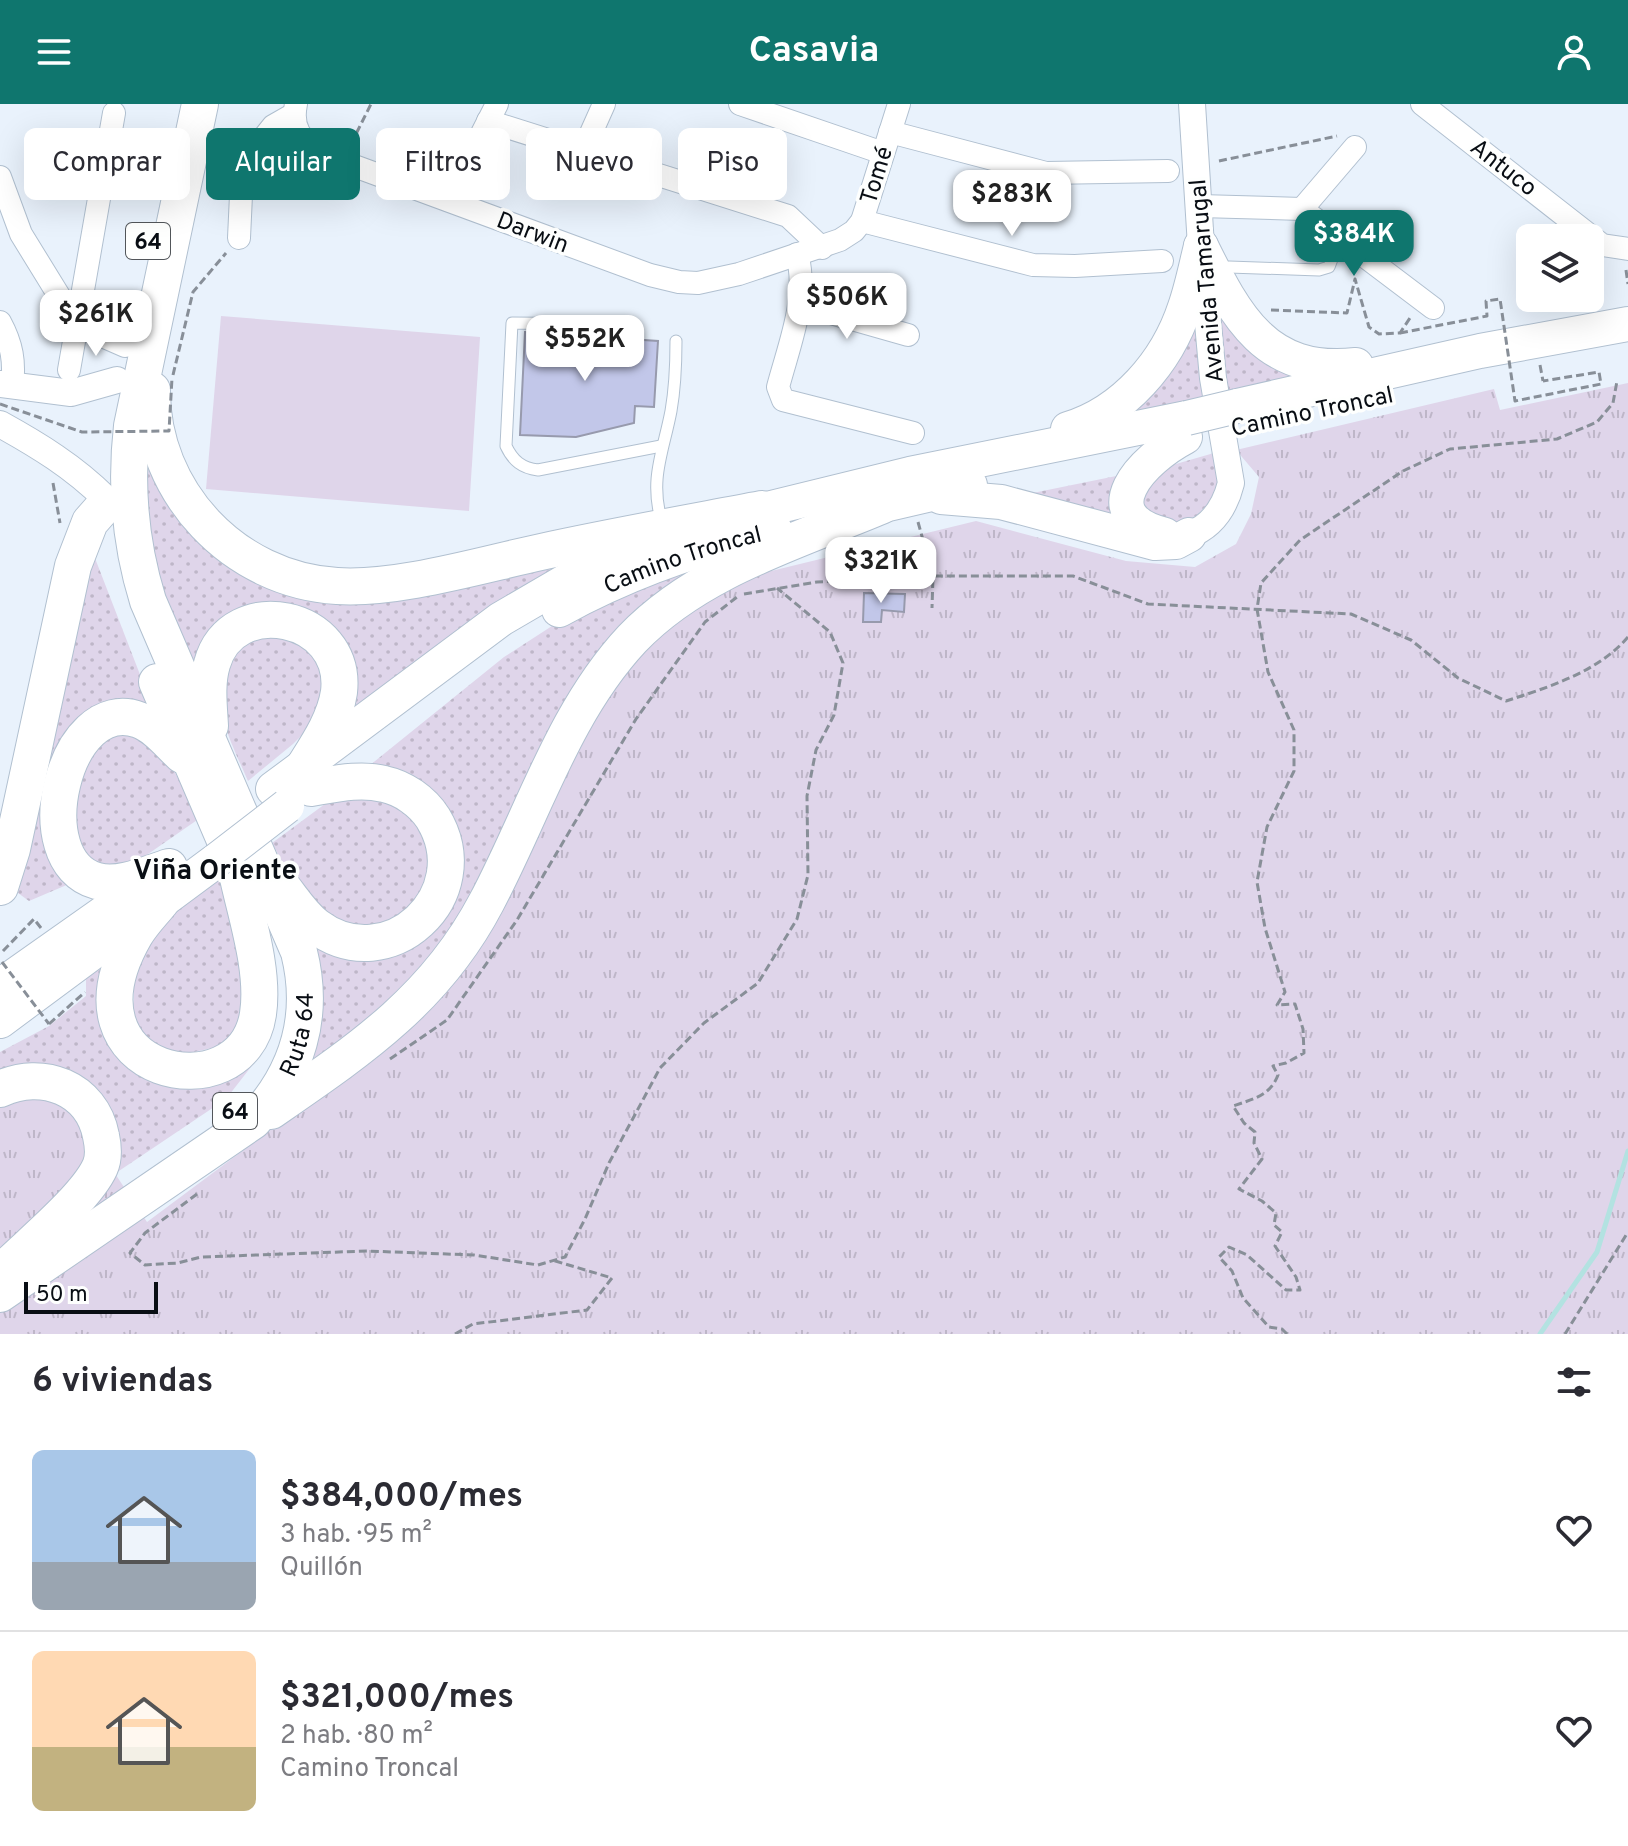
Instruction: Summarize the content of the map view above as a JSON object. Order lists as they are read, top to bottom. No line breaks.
{"streets":{"highway":["64","Ruta 64"],"main road":["Camino Troncal"],"street":["Antuco","Tomé","Darwin","Avenida Tamarugal"]},"crossings":[["Tomé","Darwin"],["64","Camino Troncal"],["64","Ruta 64"],["Camino Troncal","Ruta 64"]],"districts":["Viña Oriente"],"scale_bar":"50 m","page":{"header":"Casavia","chip":["Comprar","Alquilar","Filtros","Nuevo","Piso"],"price":["$283K","$384K","$506K","$261K","$552K","$321K"],"scale":"50 m","heading":"6 viviendas","list":[{"name":"$384,000/mes","note":"3 hab. · 95 m² · Quillón"},{"name":"$321,000/mes","note":"2 hab. · 80 m² · Camino Troncal"}]}}
